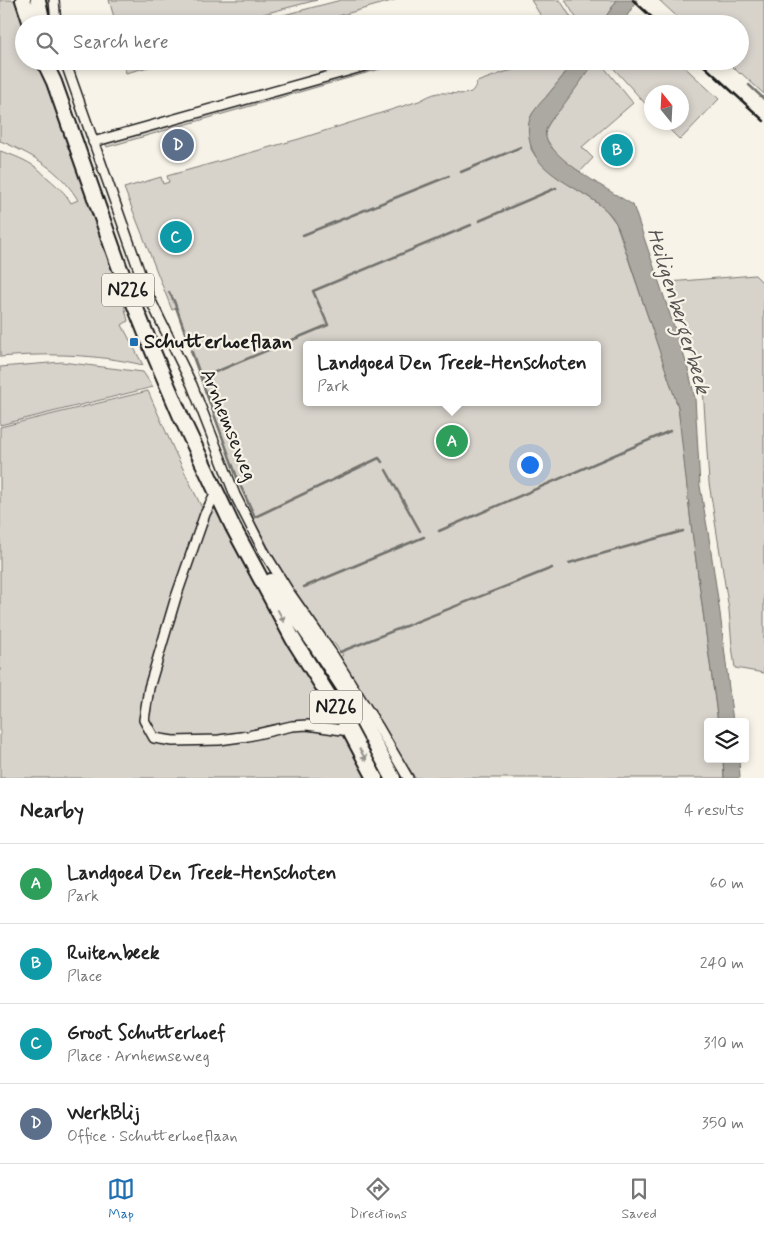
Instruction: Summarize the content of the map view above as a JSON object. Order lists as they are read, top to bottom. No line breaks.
{"streets":{"main road":["N226","Arnhemseweg"]},"water":["Heiligenbergerbeek"],"places":{"transit":["Schutterhoeflaan"]},"north":"top","page":{"search":"Search here","pins":["D","B","C","A"],"popup":["Landgoed Den Treek-Henschoten","Park"],"heading":["Nearby","4 results"],"list":[{"mark":"A","name":"Landgoed Den Treek-Henschoten","note":"Park","value":"60 m"},{"mark":"B","name":"Ruitenbeek","note":"Place","value":"240 m"},{"mark":"C","name":"Groot Schutterhoef","note":"Place · Arnhemseweg","value":"310 m"},{"mark":"D","name":"WerkBlij","note":"Office · Schutterhoeflaan","value":"350 m"}],"nav":["Map","Directions","Saved"]}}
